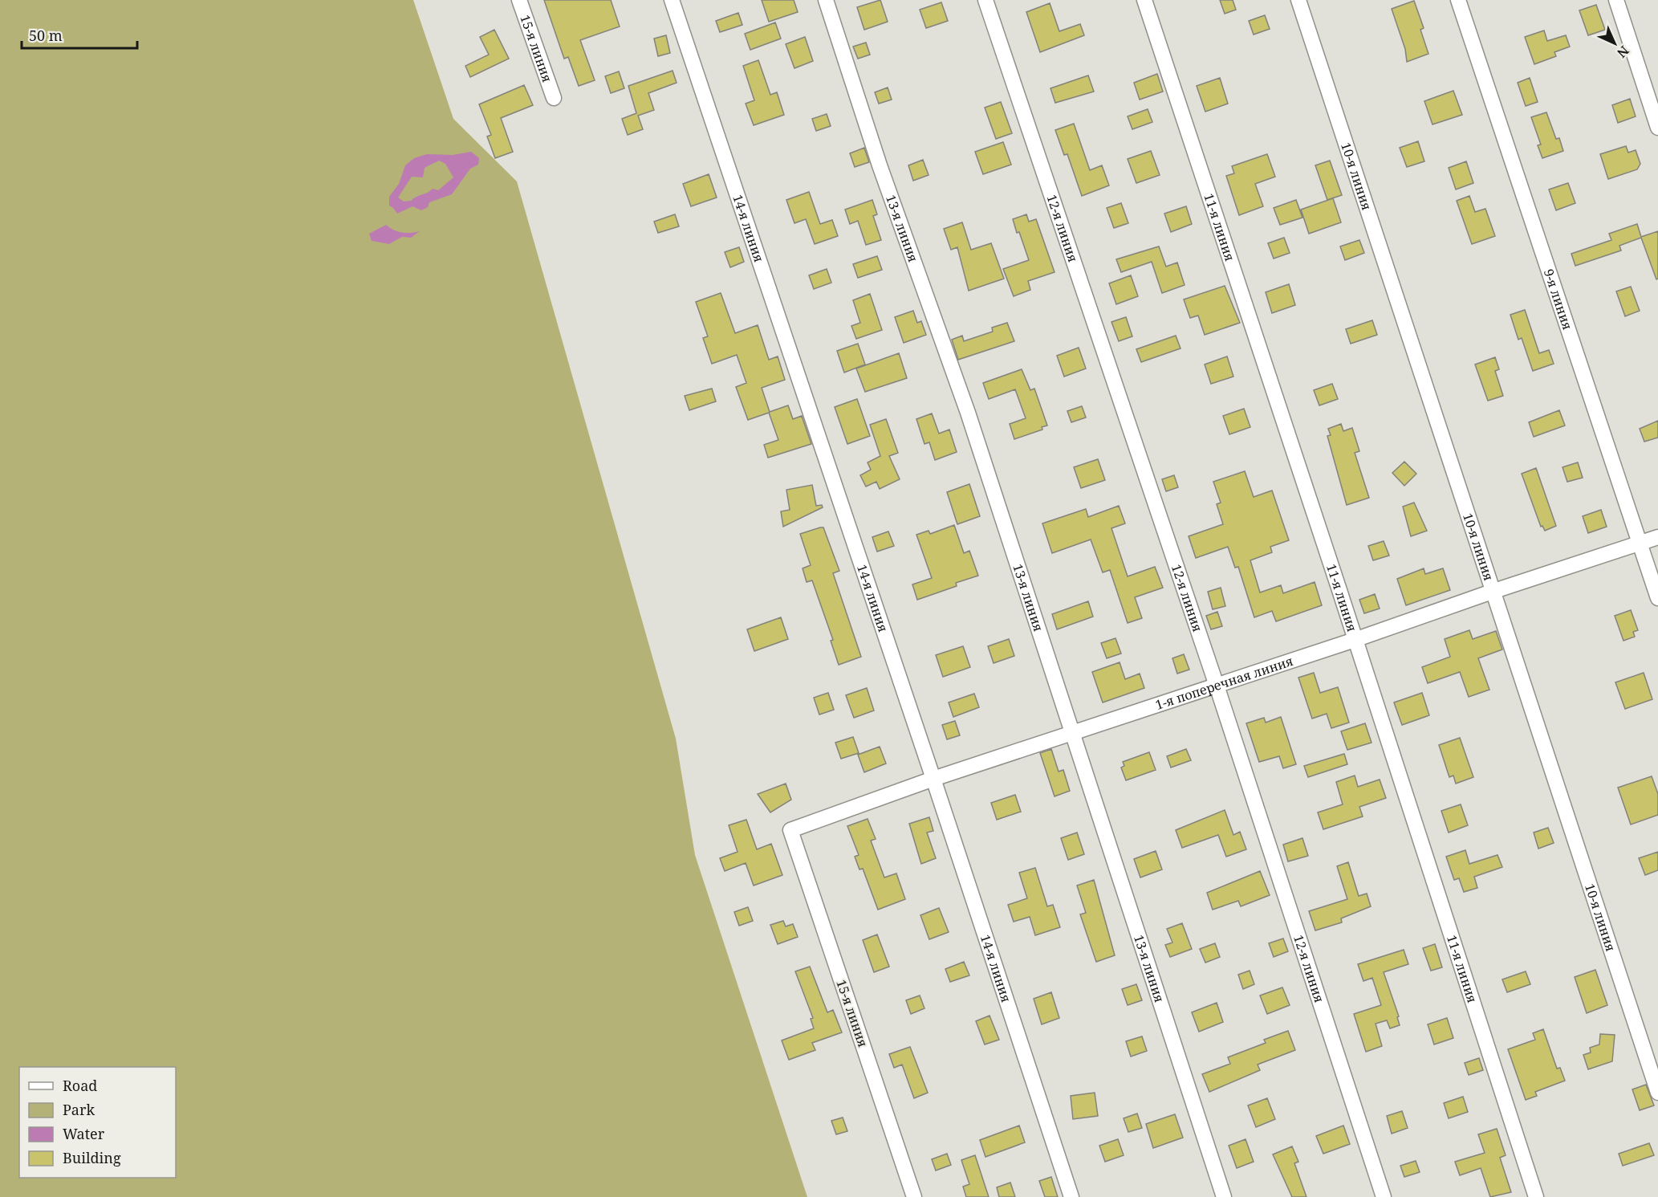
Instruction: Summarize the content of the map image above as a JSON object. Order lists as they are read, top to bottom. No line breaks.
{"streets":{"street":["15-я линия","10-я линия","11-я линия","14-я линия","13-я линия","12-я линия","9-я линия","1-я поперечная линия"]},"crossings":[["15-я линия","1-я поперечная линия"],["10-я линия","1-я поперечная линия"],["11-я линия","1-я поперечная линия"],["14-я линия","1-я поперечная линия"],["13-я линия","1-я поперечная линия"],["12-я линия","1-я поперечная линия"],["9-я линия","1-я поперечная линия"]],"legend":["Road","Park","Water","Building"],"scale_bar":"50 m","north":"bottom right"}
